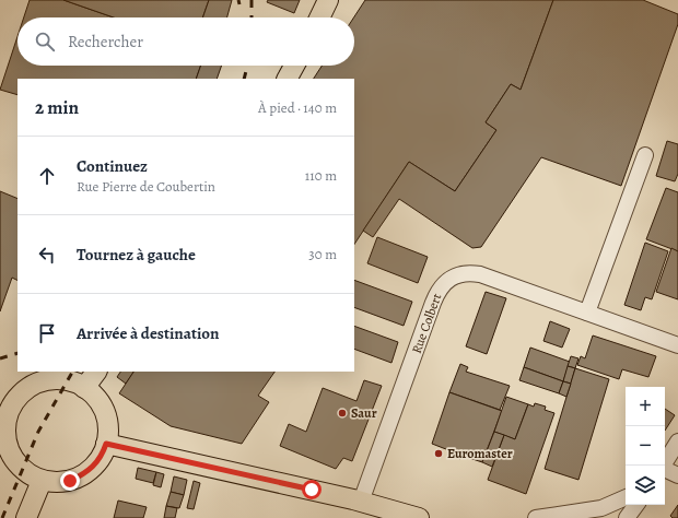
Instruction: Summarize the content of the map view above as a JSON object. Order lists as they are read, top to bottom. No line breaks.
{"streets":{"street":["Rue Colbert"]},"places":["Saur","Euromaster"],"page":{"search":"Rechercher","heading":["2 min","À pied · 140 m"],"list":[["Continuez","Rue Pierre de Coubertin","110 m"],["Tournez à gauche","30 m"],"Arrivée à destination"],"map_buttons":["+","−"]}}
